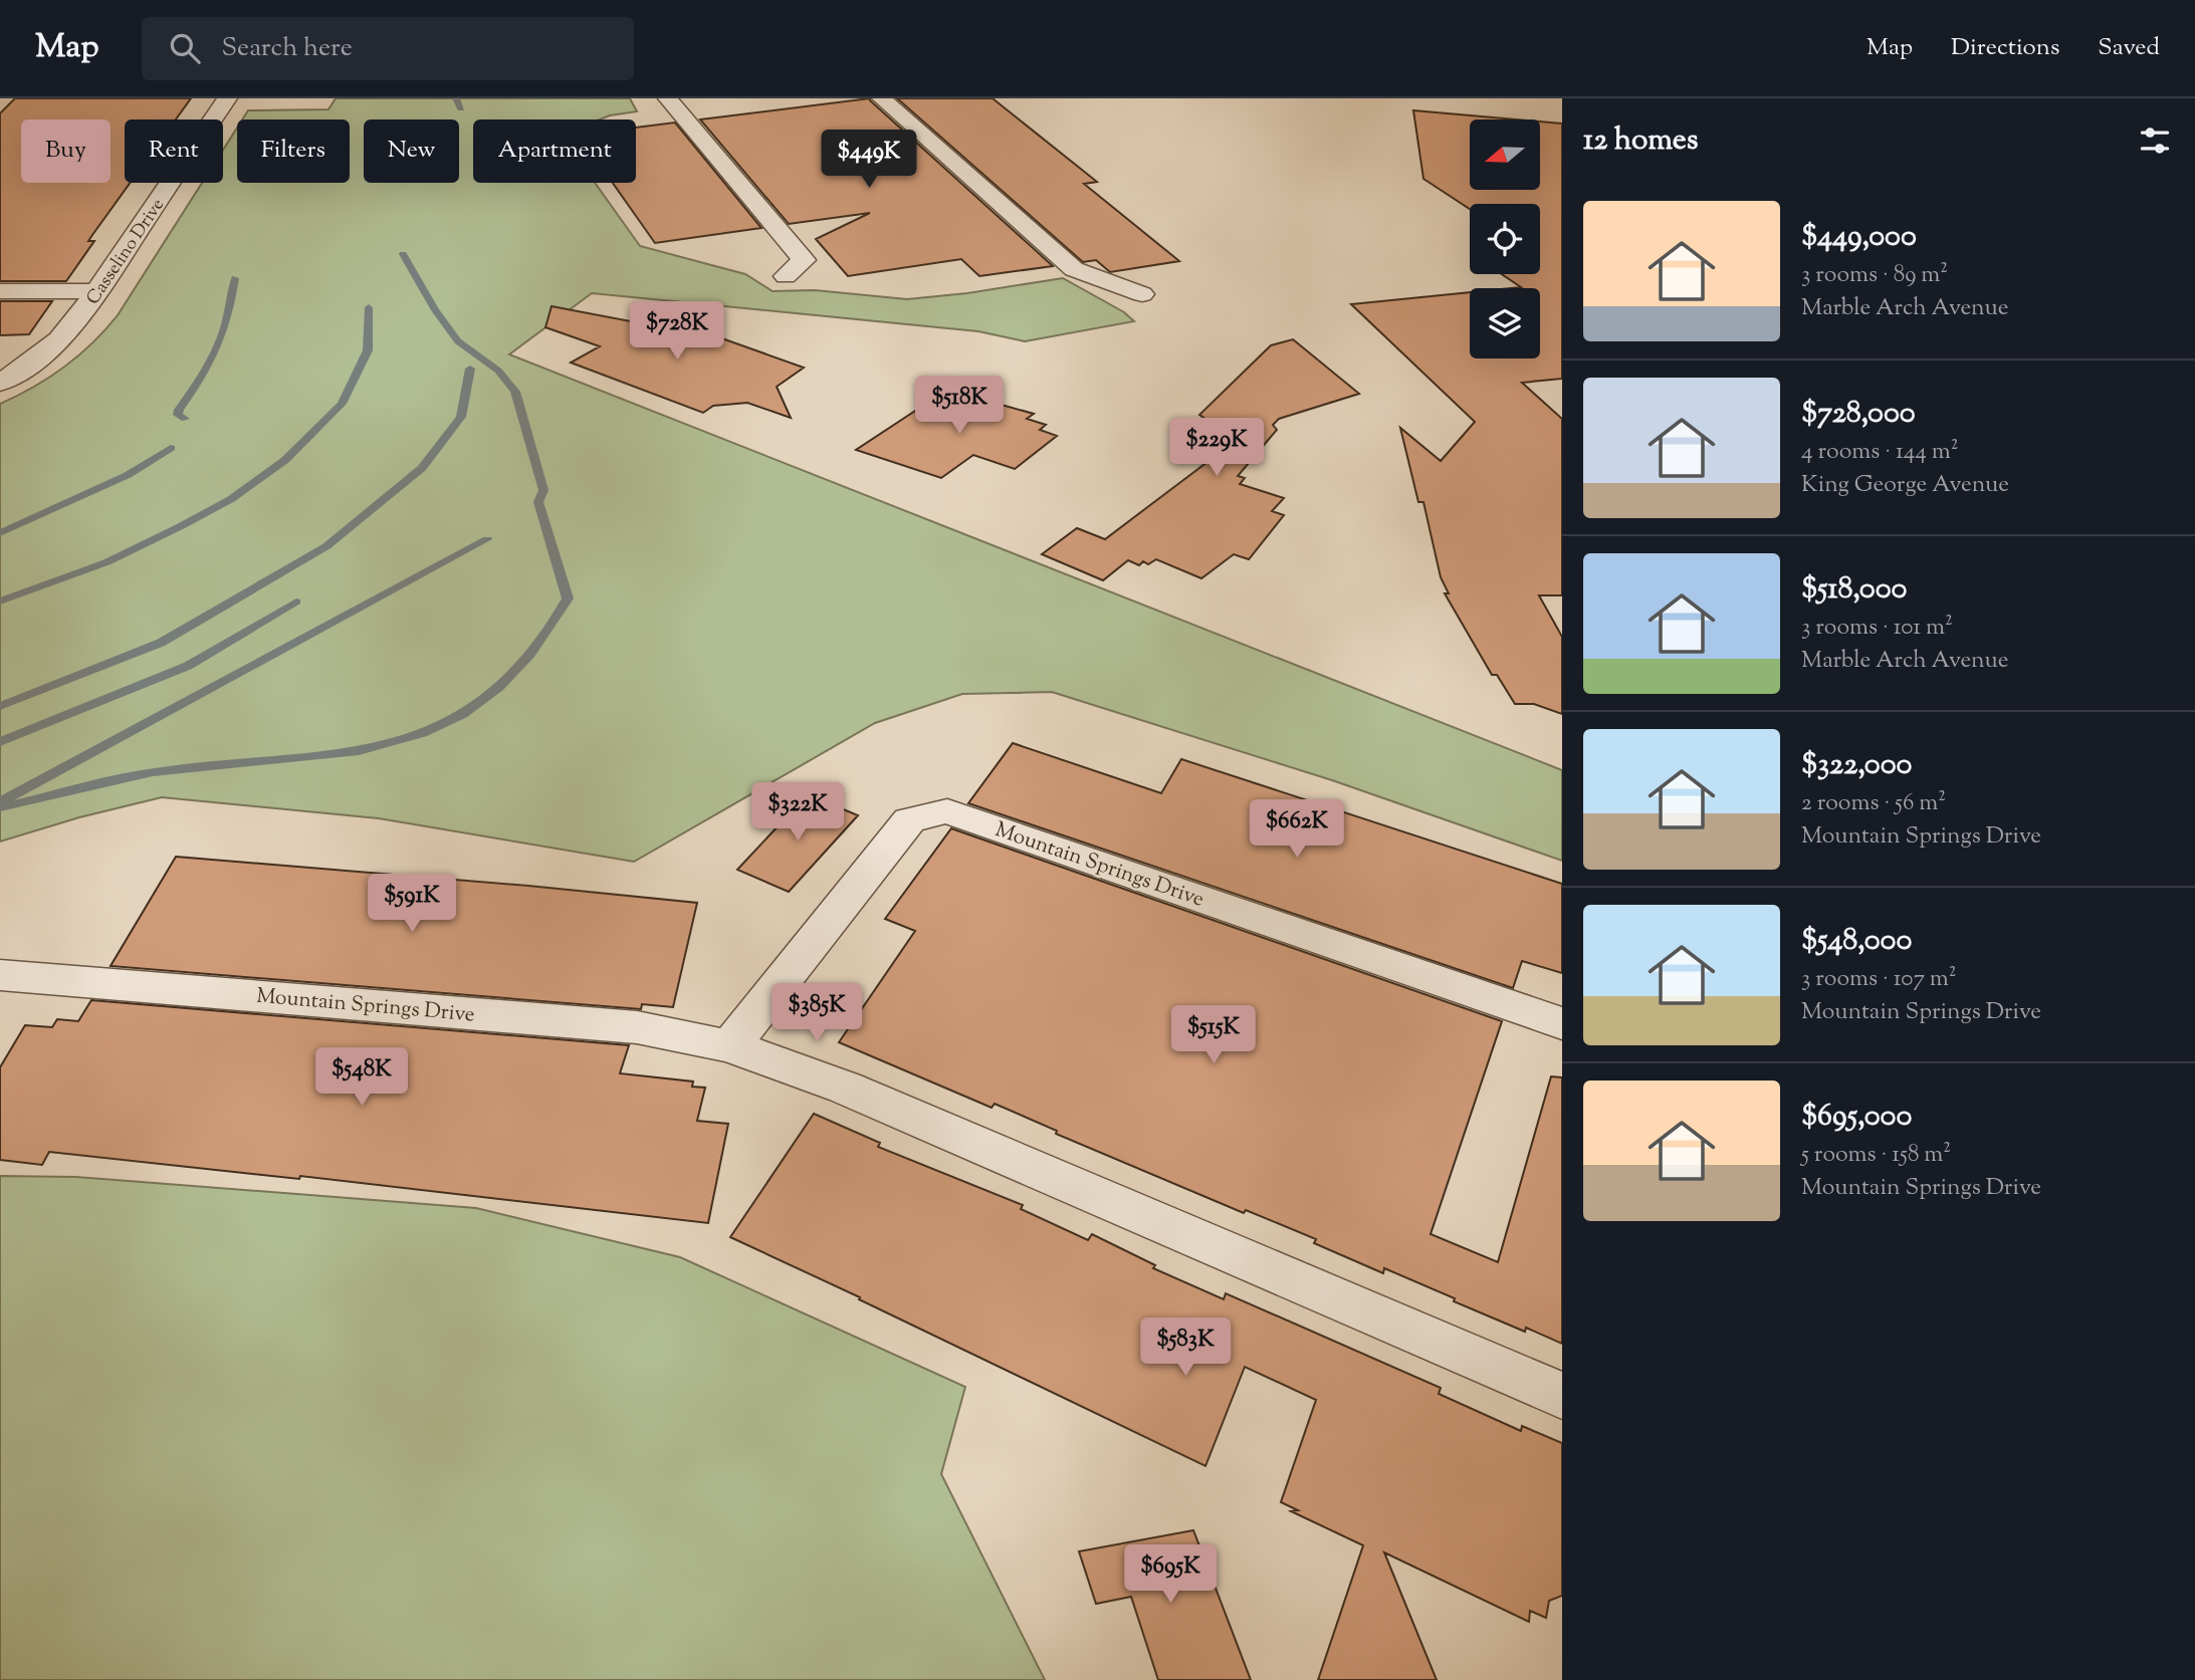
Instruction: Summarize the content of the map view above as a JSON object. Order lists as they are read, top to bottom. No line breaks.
{"streets":{"street":["Casselino Drive","Mountain Springs Drive"]},"north":"left","page":{"header":"Map","search":"Search here","nav":["Map","Directions","Saved"],"heading":"12 homes","chip":["Buy","Rent","Filters","New","Apartment"],"price":["$449K","$728K","$518K","$229K","$322K","$662K","$591K","$385K","$515K","$548K","$583K","$695K"],"list":[{"name":"$449,000","note":"3 rooms · 89 m² · Marble Arch Avenue"},{"name":"$728,000","note":"4 rooms · 144 m² · King George Avenue"},{"name":"$518,000","note":"3 rooms · 101 m² · Marble Arch Avenue"},{"name":"$322,000","note":"2 rooms · 56 m² · Mountain Springs Drive"},{"name":"$548,000","note":"3 rooms · 107 m² · Mountain Springs Drive"},{"name":"$695,000","note":"5 rooms · 158 m² · Mountain Springs Drive"}]}}
